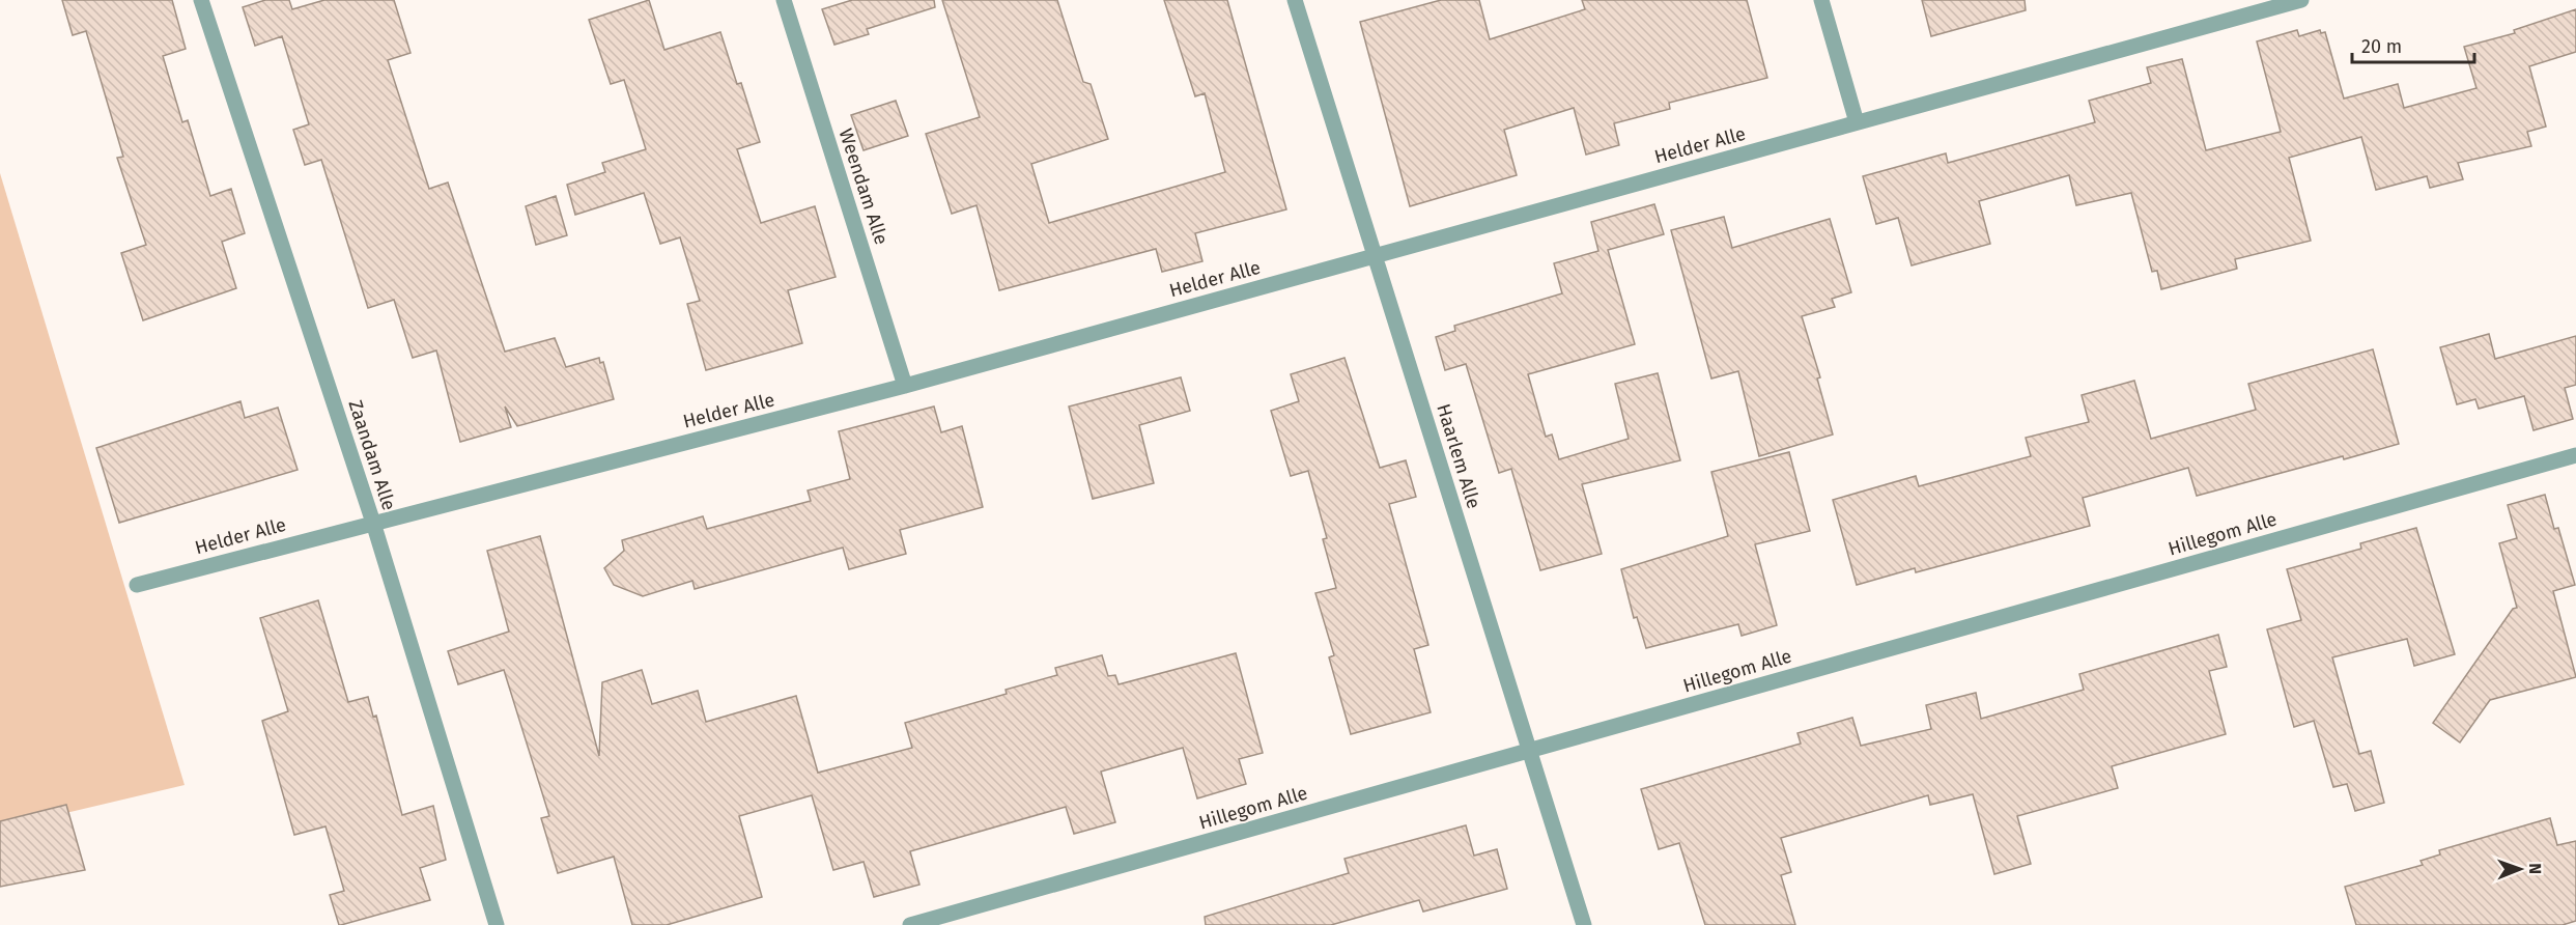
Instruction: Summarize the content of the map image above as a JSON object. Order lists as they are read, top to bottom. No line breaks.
{"streets":{"street":["Helder Alle","Weendam Alle","Zaandam Alle","Haarlem Alle","Hillegom Alle"]},"crossings":[["Helder Alle","Weendam Alle"],["Helder Alle","Zaandam Alle"],["Helder Alle","Haarlem Alle"],["Haarlem Alle","Hillegom Alle"]],"scale_bar":"20 m","north":"right"}
